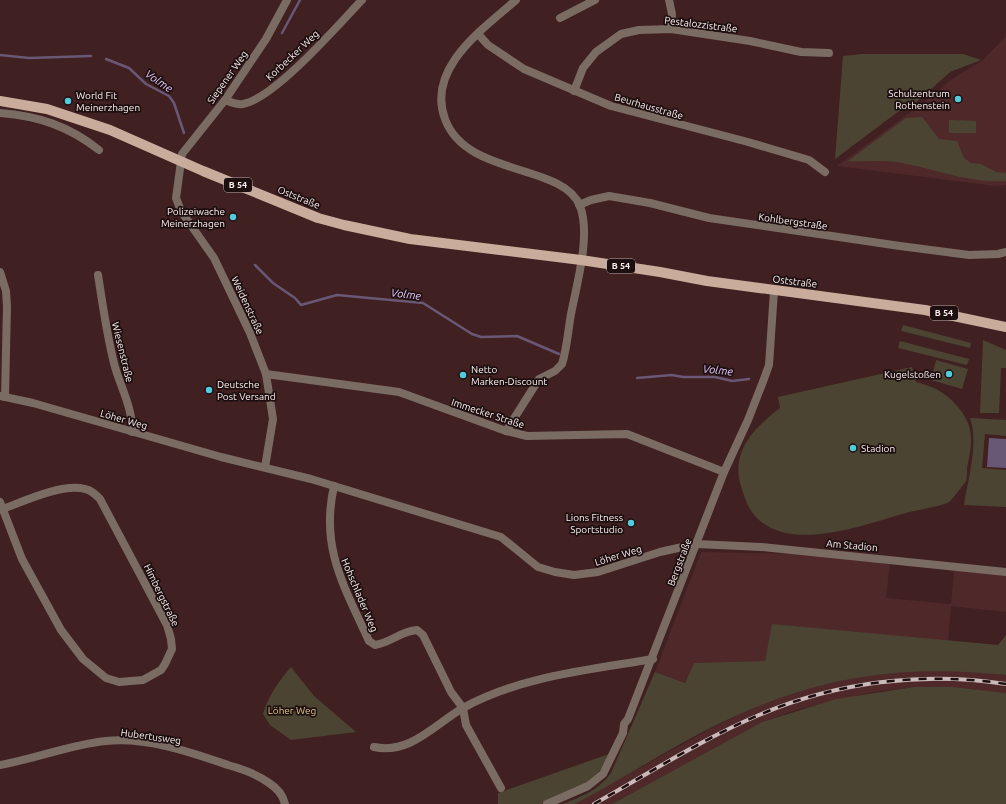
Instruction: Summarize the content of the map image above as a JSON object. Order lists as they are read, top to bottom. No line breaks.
{"streets":{"main road":["B 54","Oststraße"],"street":["Pestalozzistraße","Korbecker Weg","Siepener Weg","Beurhausstraße","Kohlbergstraße","Weidenstraße","Wiesenstraße","Immecker Straße","Löher Weg","Am Stadion","Bergstraße","Himbergstraße","Hohschlader Weg","Hubertusweg"]},"crossings":[["Pestalozzistraße","Beurhausstraße"],["Korbecker Weg","Siepener Weg"],["Siepener Weg","Oststraße"],["Siepener Weg","Weidenstraße"],["Oststraße","Weidenstraße"],["Oststraße","Bergstraße"],["Weidenstraße","Immecker Straße"],["Weidenstraße","Löher Weg"],["Wiesenstraße","Löher Weg"],["Immecker Straße","Bergstraße"],["Löher Weg","Am Stadion"],["Löher Weg","Bergstraße"],["Löher Weg","Hohschlader Weg"],["Am Stadion","Bergstraße"]],"water":["Volme"],"parks":["Löher Weg"],"places":["Schulzentrum Rothenstein","World Fit Meinerzhagen","Polizeiwache Meinerzhagen","Kugelstoßen","Netto Marken-Discount","Deutsche Post Versand","Stadion","Lions Fitness Sportstudio"]}
